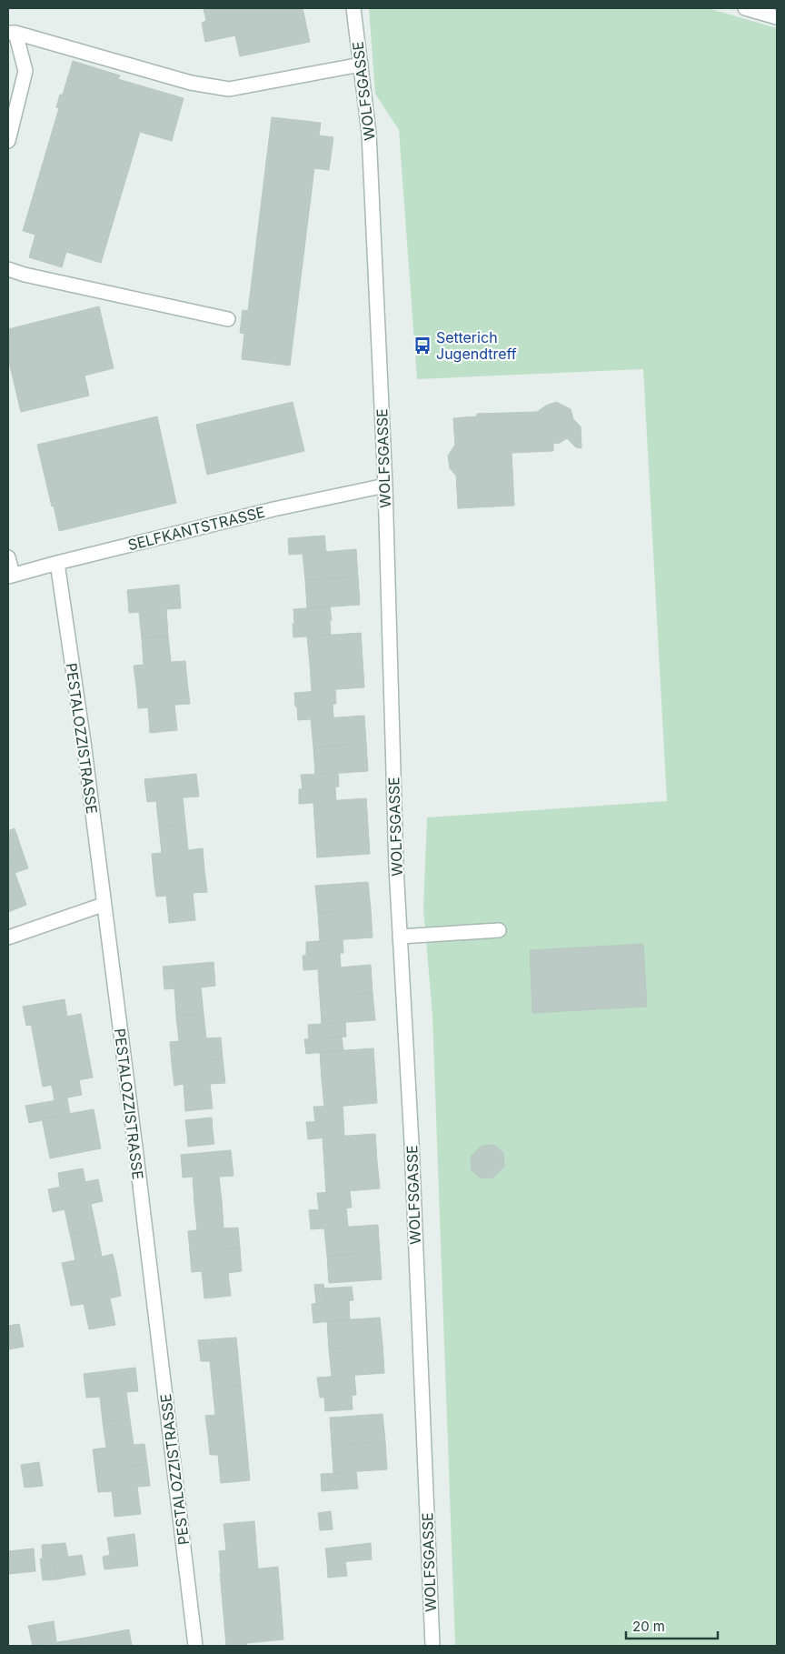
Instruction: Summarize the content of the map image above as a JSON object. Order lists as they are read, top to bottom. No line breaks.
{"streets":{"street":["WOLFSGASSE","SELFKANTSTRASSE","PESTALOZZISTRASSE"]},"crossings":[["WOLFSGASSE","SELFKANTSTRASSE"],["SELFKANTSTRASSE","PESTALOZZISTRASSE"]],"places":{"bus stop":["Setterich Jugendtreff"]},"scale_bar":"20 m"}
